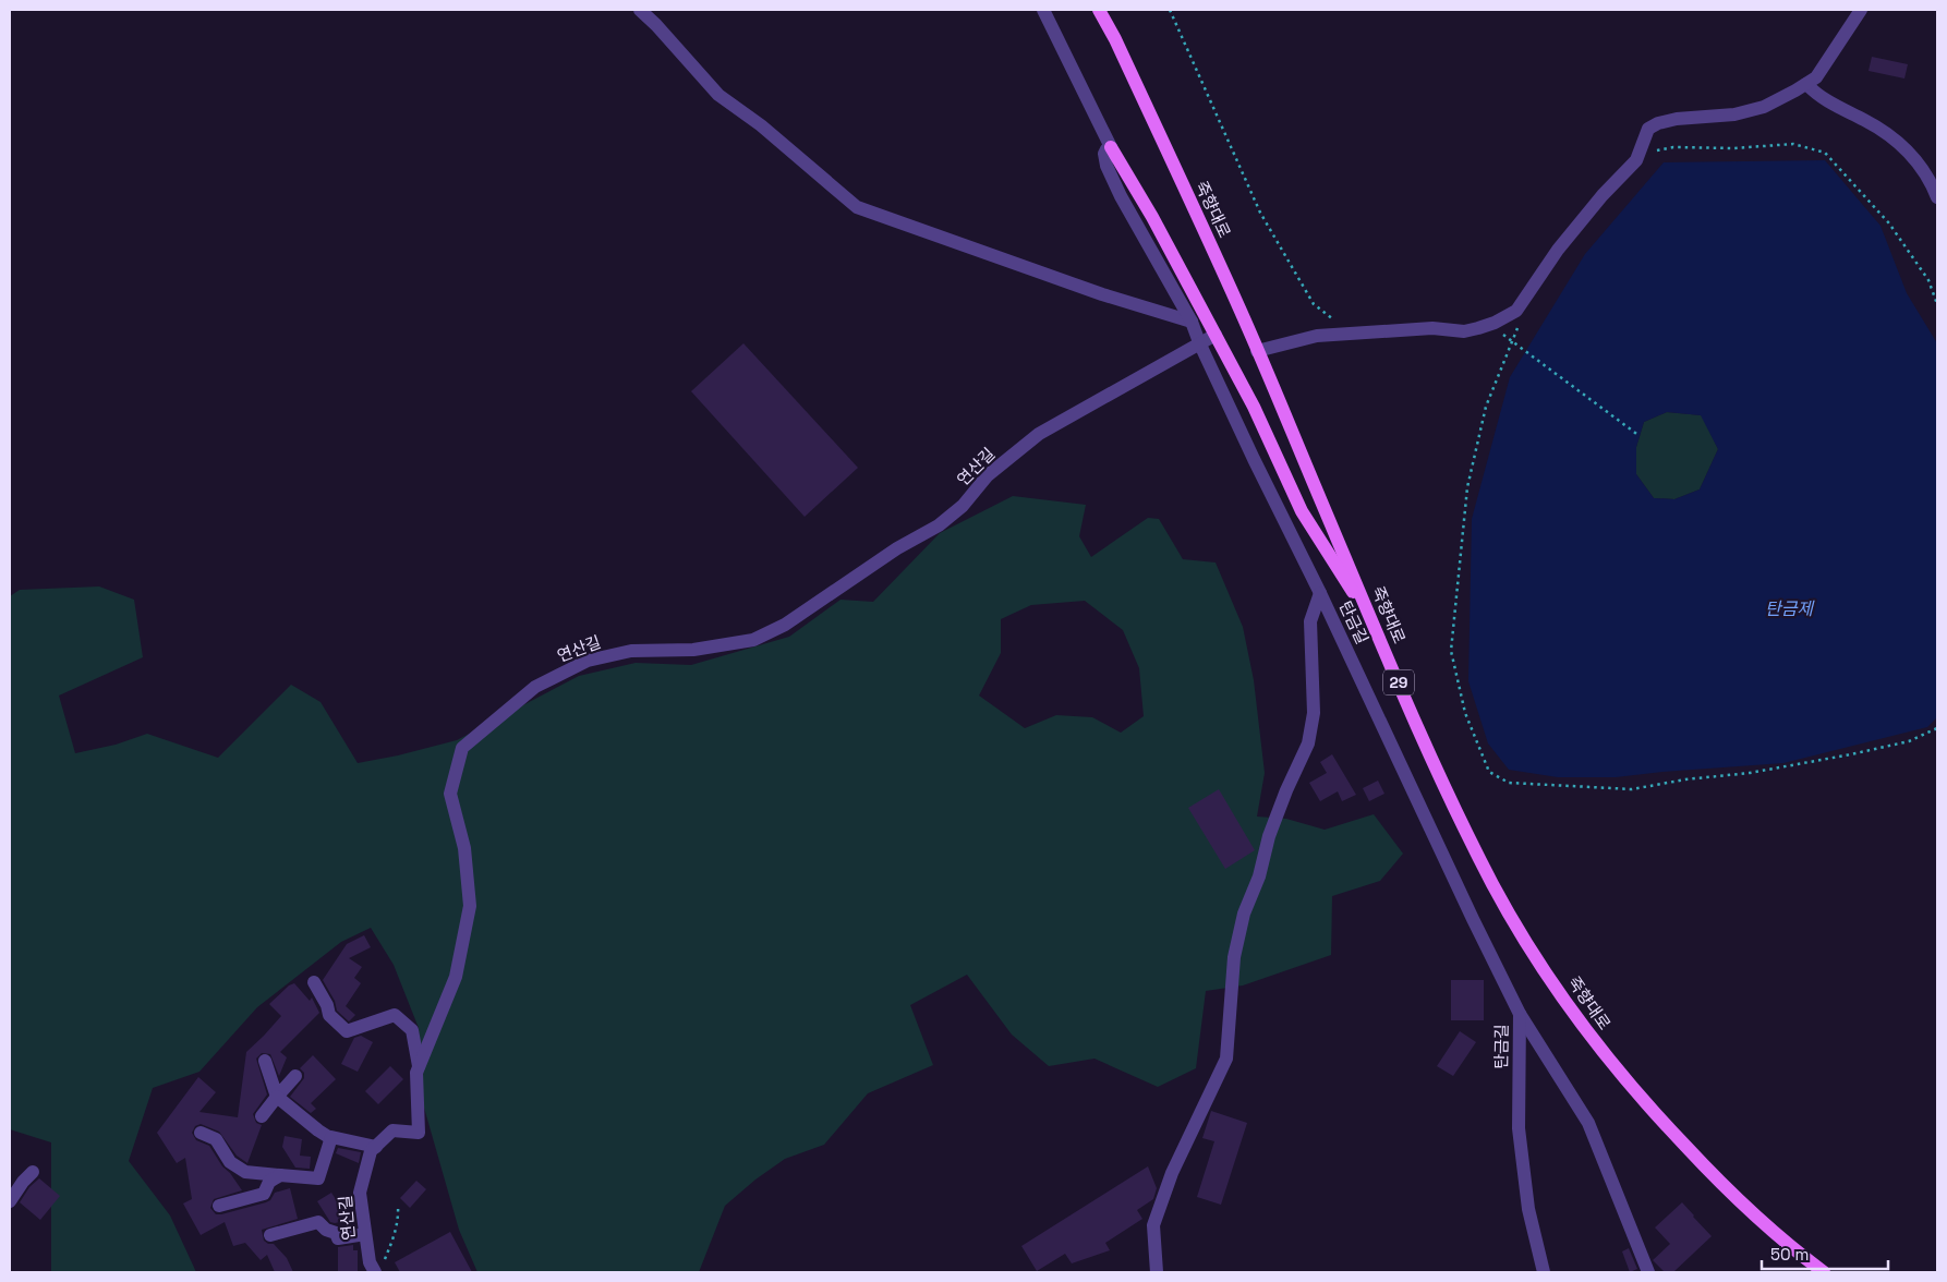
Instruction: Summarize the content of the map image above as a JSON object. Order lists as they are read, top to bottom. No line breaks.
{"streets":{"main road":["죽향대로","29"],"street":["연산길","탄금길"]},"water":["탄금제"],"scale_bar":"50 m"}
